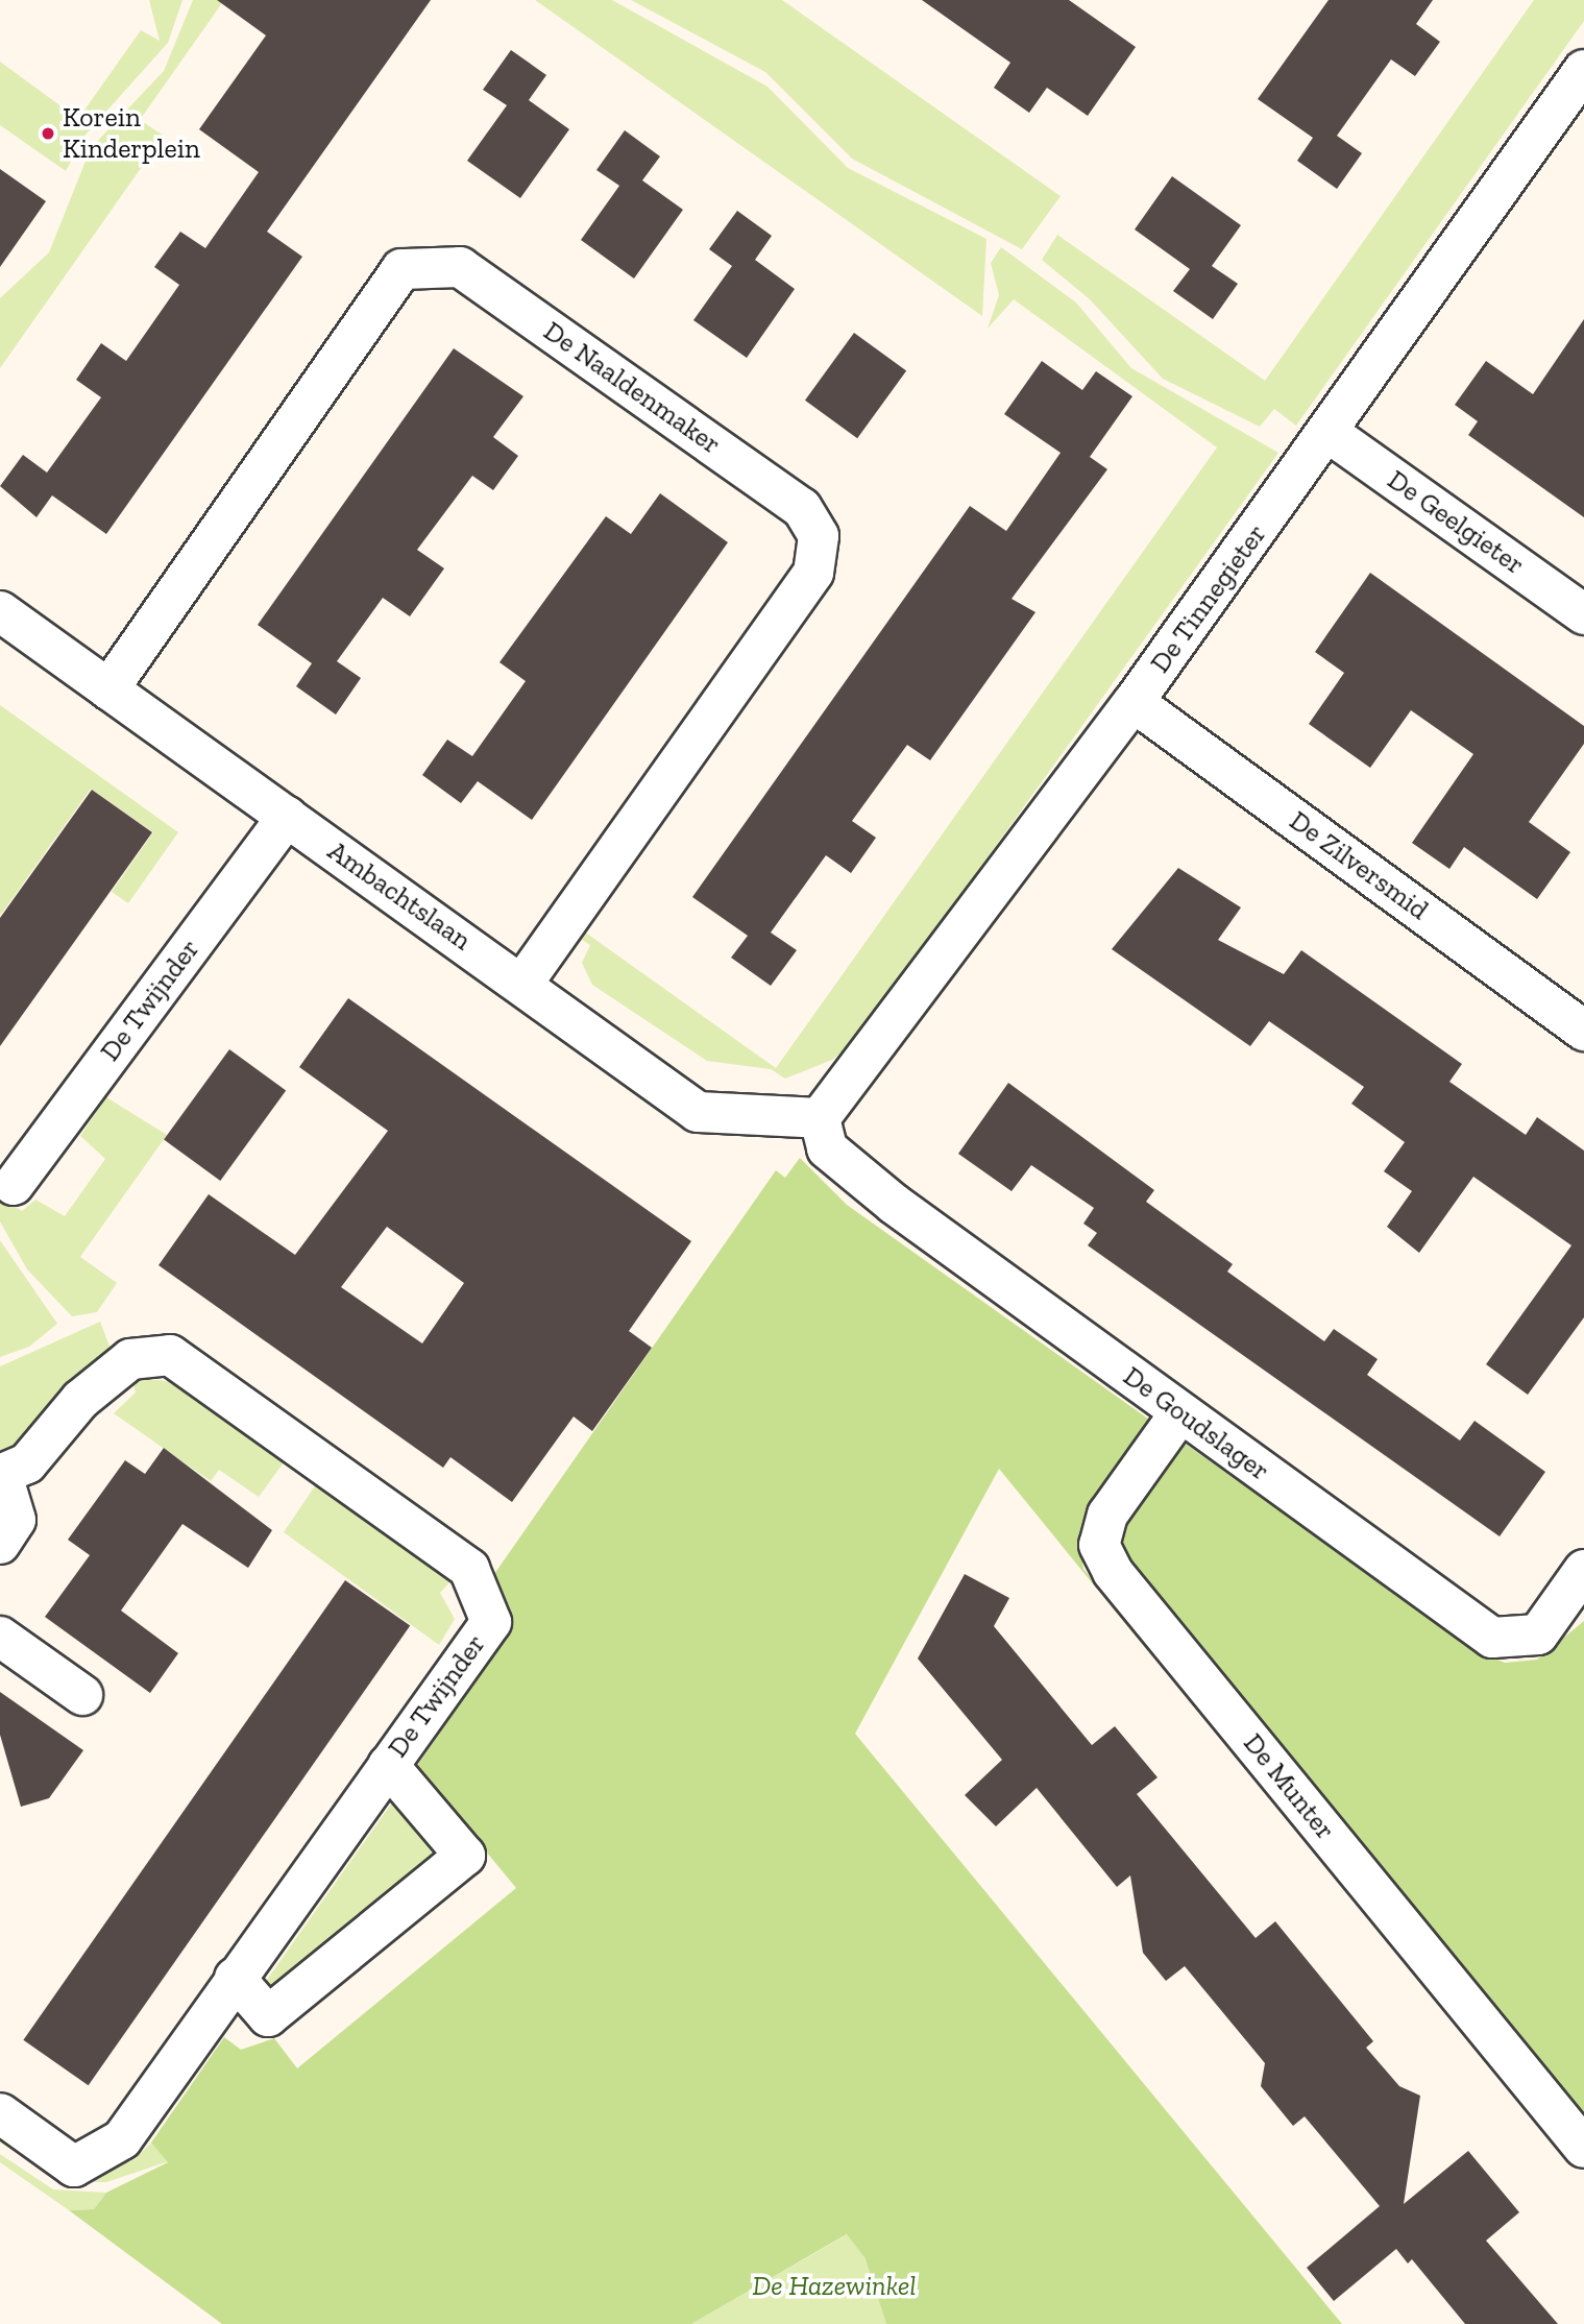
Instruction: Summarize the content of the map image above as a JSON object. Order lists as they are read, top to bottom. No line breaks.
{"streets":{"street":["De Naaldenmaker","De Geelgieter","De Tinnegieter","De Zilversmid","Ambachtslaan","De Twijnder","De Goudslager","De Munter"]},"crossings":[["De Naaldenmaker","Ambachtslaan"],["De Geelgieter","De Tinnegieter"],["De Tinnegieter","De Zilversmid"],["De Tinnegieter","Ambachtslaan"],["De Tinnegieter","De Goudslager"],["Ambachtslaan","De Twijnder"],["Ambachtslaan","De Goudslager"],["De Goudslager","De Munter"]],"parks":["De Hazewinkel"],"places":["Korein Kinderplein"]}
